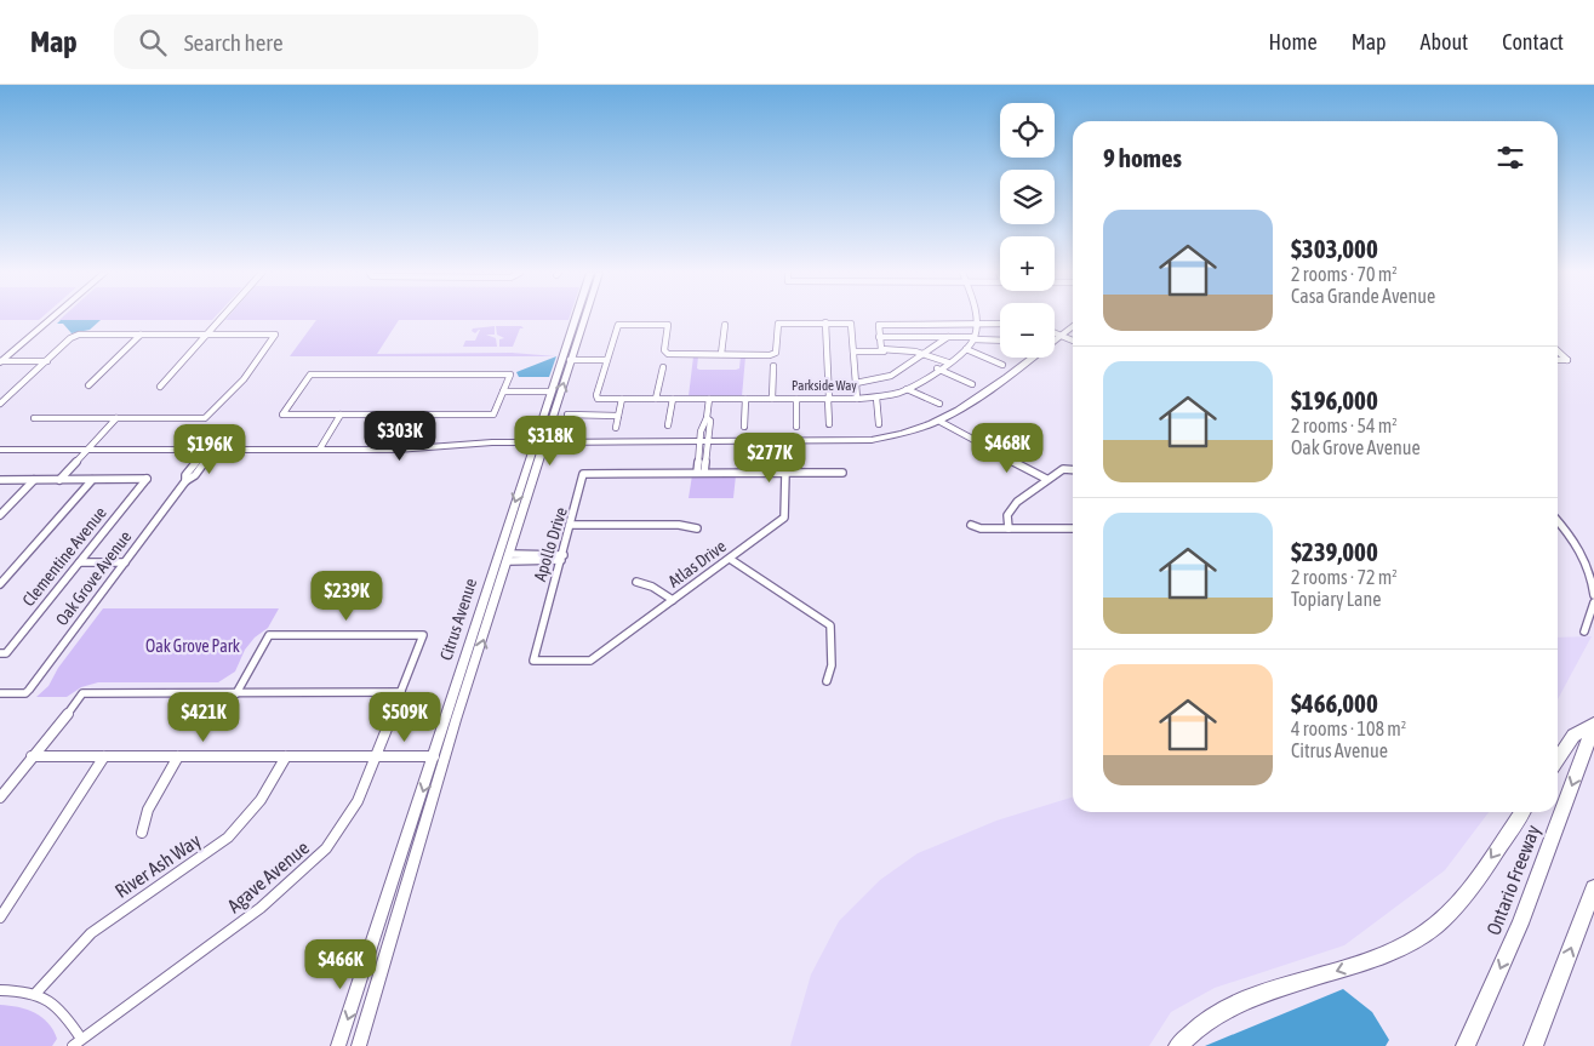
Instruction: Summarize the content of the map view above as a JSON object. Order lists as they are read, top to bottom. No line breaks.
{"streets":{"highway":["Ontario Freeway"],"main road":["Citrus Avenue"],"street":["Parkside Way","Apollo Drive","Clementine Avenue","Atlas Drive","Oak Grove Avenue","River Ash Way","Agave Avenue"]},"crossings":[["Apollo Drive","Atlas Drive"]],"parks":["Oak Grove Park"],"page":{"header":"Map","search":"Search here","nav":["Home","Map","About","Contact"],"map_buttons":["+","−"],"heading":"9 homes","list":[{"name":"$303,000","note":"2 rooms · 70 m² · Casa Grande Avenue"},{"name":"$196,000","note":"2 rooms · 54 m² · Oak Grove Avenue"},{"name":"$239,000","note":"2 rooms · 72 m² · Topiary Lane"},{"name":"$466,000","note":"4 rooms · 108 m² · Citrus Avenue"}],"price":["$303K","$318K","$468K","$196K","$277K","$239K","$421K","$509K","$466K"]}}
